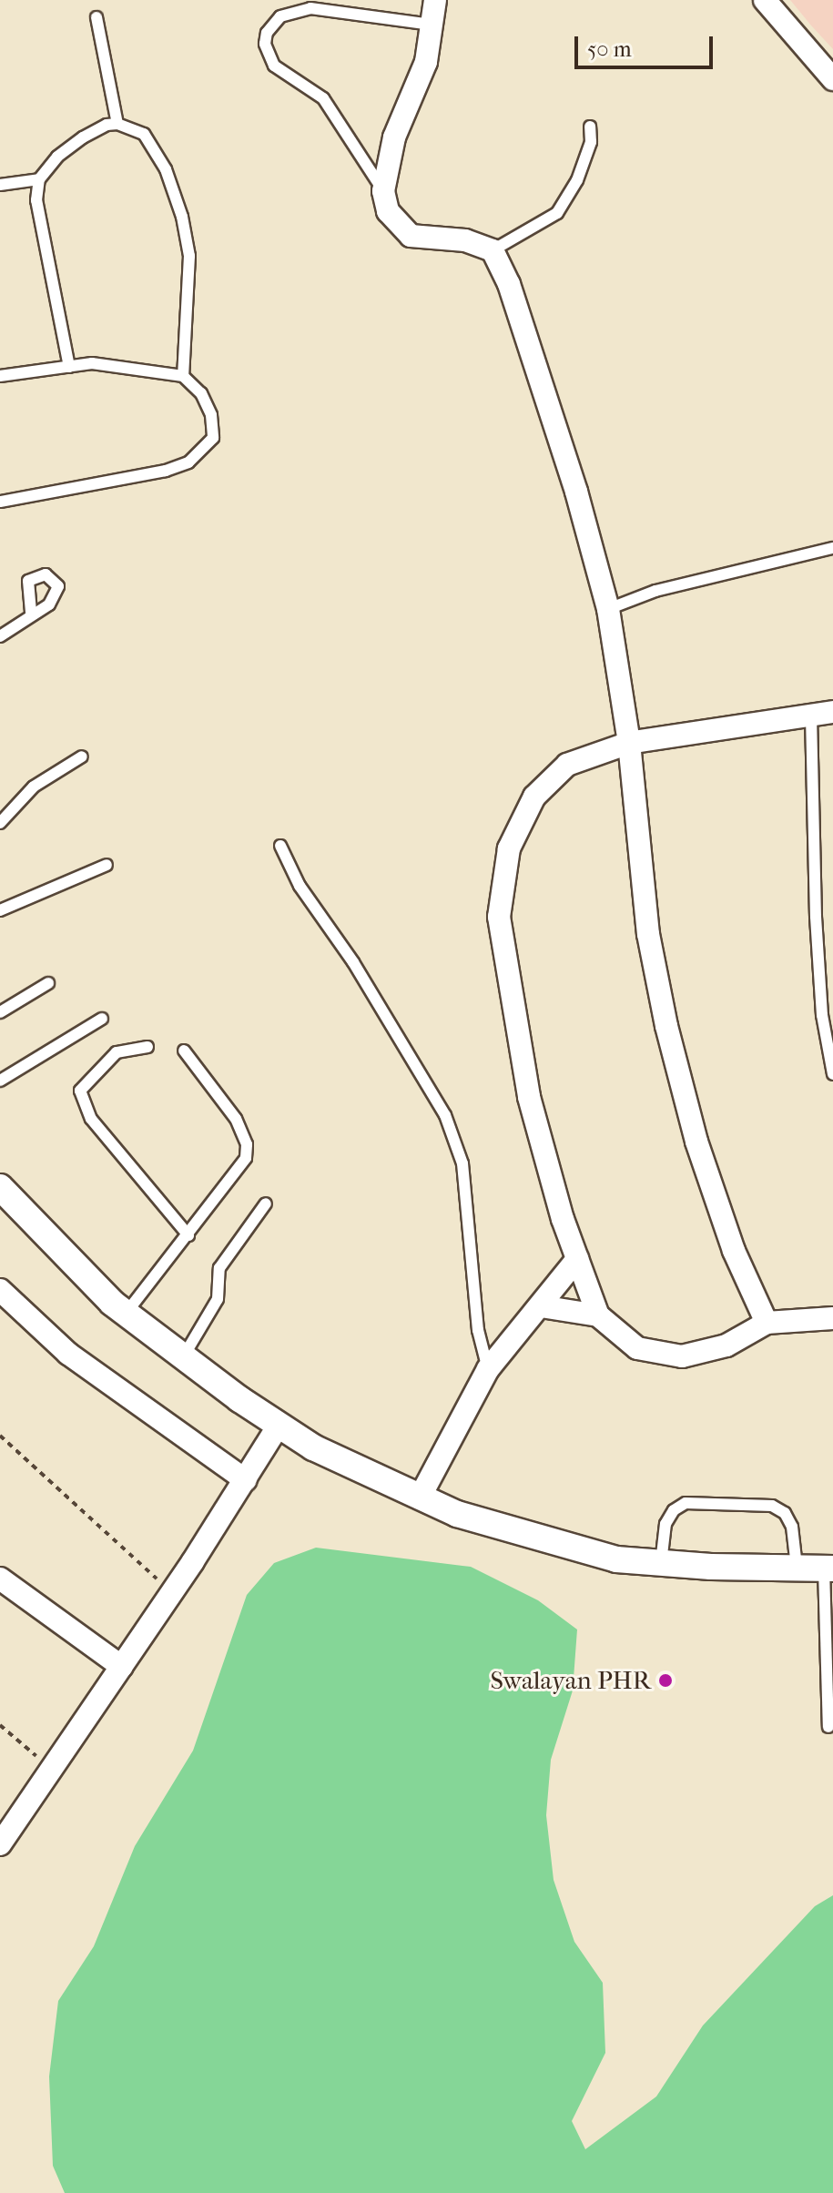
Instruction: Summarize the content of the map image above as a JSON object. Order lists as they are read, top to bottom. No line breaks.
{"places":["Swalayan PHR"],"scale_bar":"50 m"}
